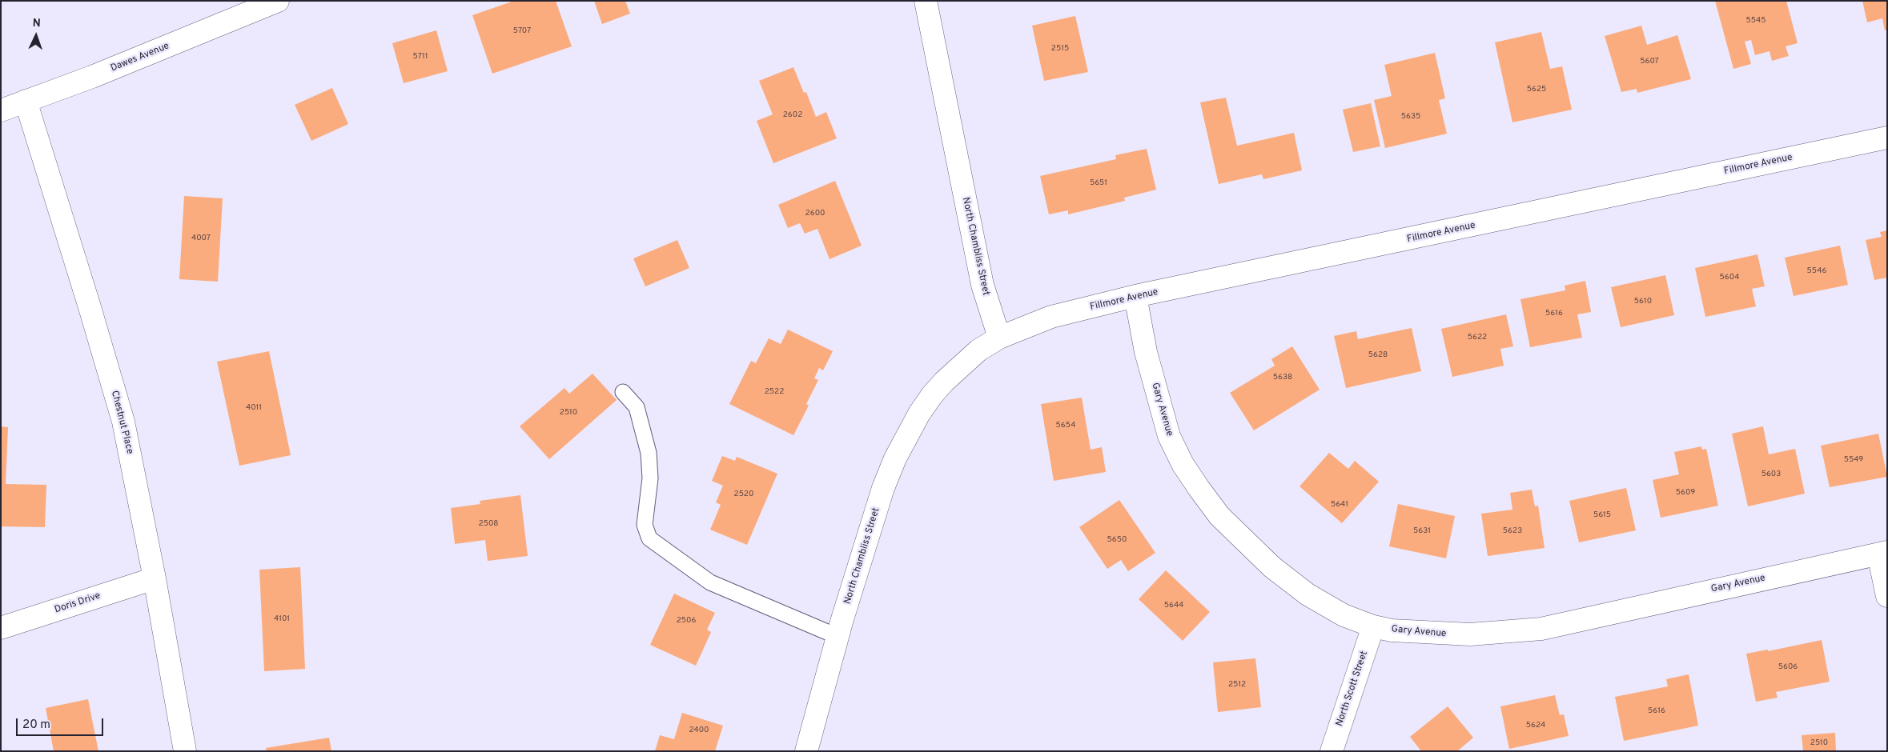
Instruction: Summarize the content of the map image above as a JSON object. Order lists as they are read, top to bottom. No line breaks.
{"streets":{"street":["Dawes Avenue","Fillmore Avenue","North Chambliss Street","Gary Avenue","Chestnut Place","Doris Drive","North Scott Street"]},"crossings":[["Dawes Avenue","Chestnut Place"],["Fillmore Avenue","North Chambliss Street"],["Fillmore Avenue","Gary Avenue"],["Gary Avenue","North Scott Street"],["Chestnut Place","Doris Drive"]],"house_numbers":["5545","5707","2515","5711","5607","5625","2602","5635","5651","2600","4007","5546","5604","5610","5616","5622","5628","5638","2522","4011","2510","5654","5549","5603","5609","2520","5641","5615","2508","5631","5623","5650","5644","4101","2506","5606","2512","5616","5624","2400","2510"],"scale_bar":"20 m","north":"top"}
